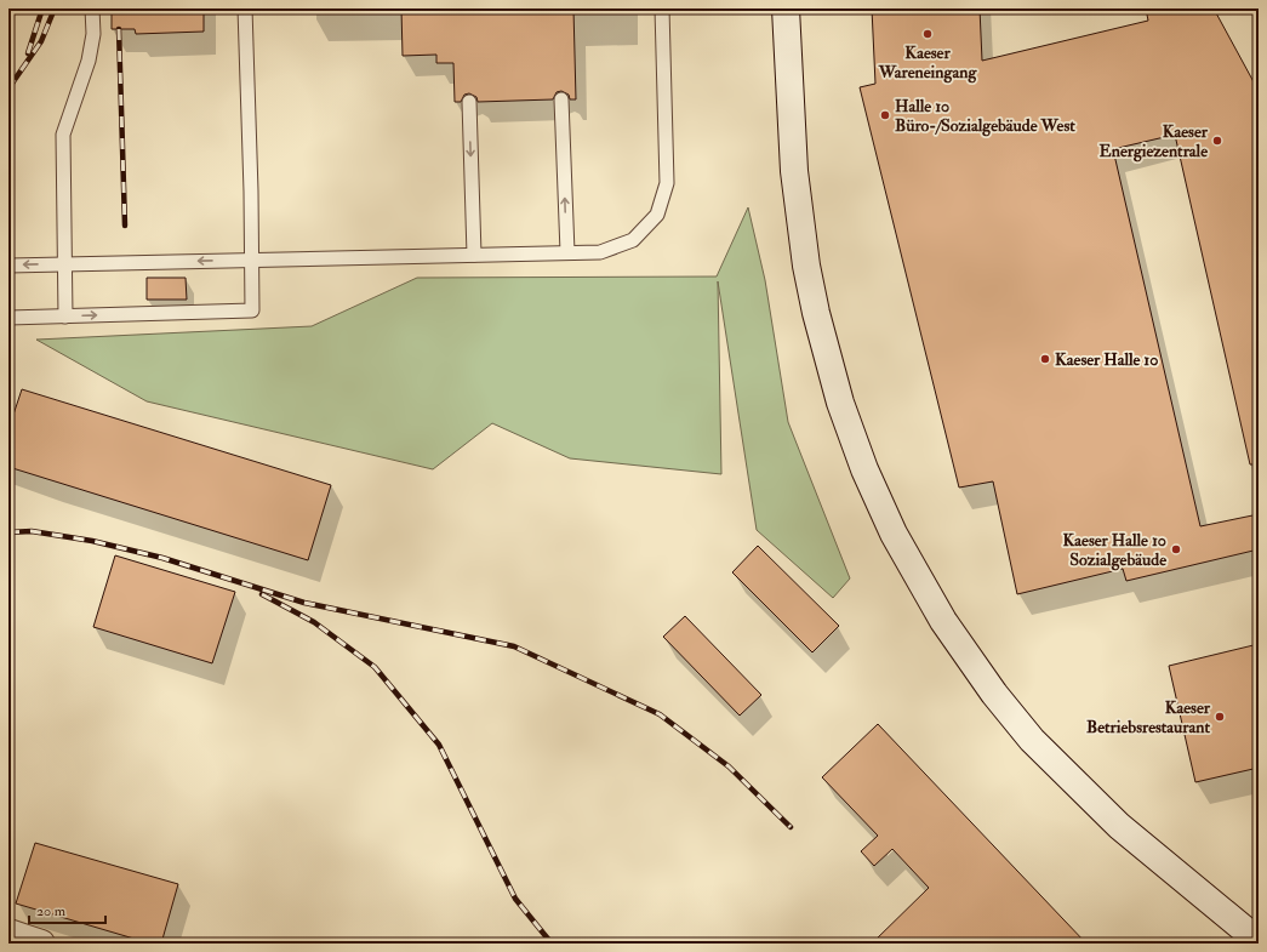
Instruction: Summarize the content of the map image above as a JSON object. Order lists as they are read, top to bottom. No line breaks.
{"places":["Kaeser Wareneingang","Halle 10 Büro-/Sozialgebäude West","Kaeser Energiezentrale","Kaeser Halle 10","Kaeser Halle 10 Sozialgebäude","Kaeser Betriebsrestaurant"],"scale_bar":"20 m"}
